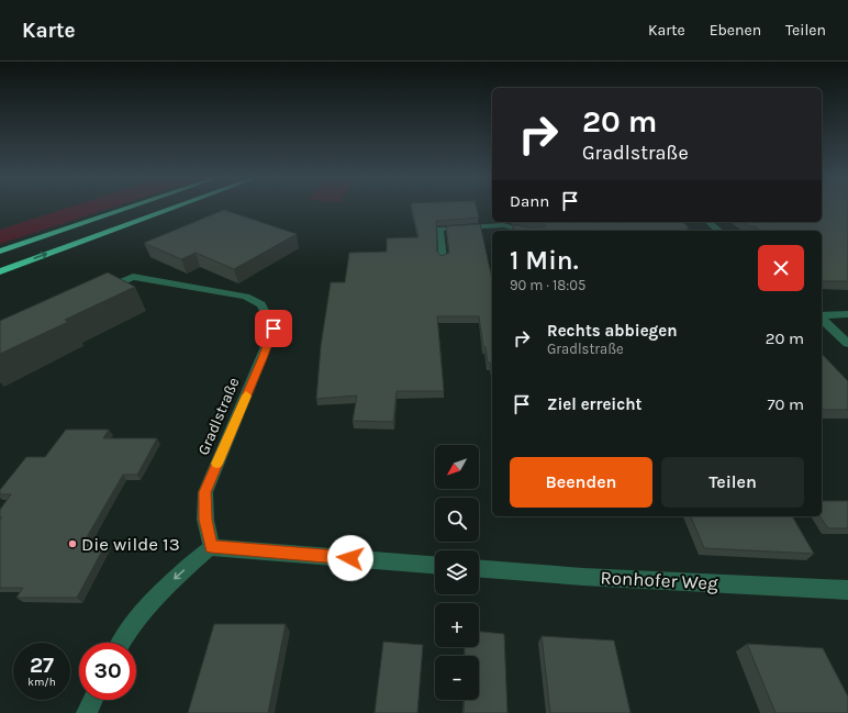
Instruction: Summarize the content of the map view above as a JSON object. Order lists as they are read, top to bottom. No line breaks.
{"streets":{"street":["Gradlstraße","Ronhofer Weg"]},"places":["Die wilde 13"],"north":"bottom left","page":{"header":"Karte","nav":["Karte","Ebenen","Teilen"],"turn":["20 m","Gradlstraße"],"then":"Dann","heading":["1 Min.","90 m · 18:05"],"list":[{"name":"Rechts abbiegen","note":"Gradlstraße","value":"20 m"},{"name":"Ziel erreicht","value":"70 m"}],"map_buttons":["+","−"],"buttons":["Beenden","Teilen"],"speed":"27 km/h","limit":"30"}}
